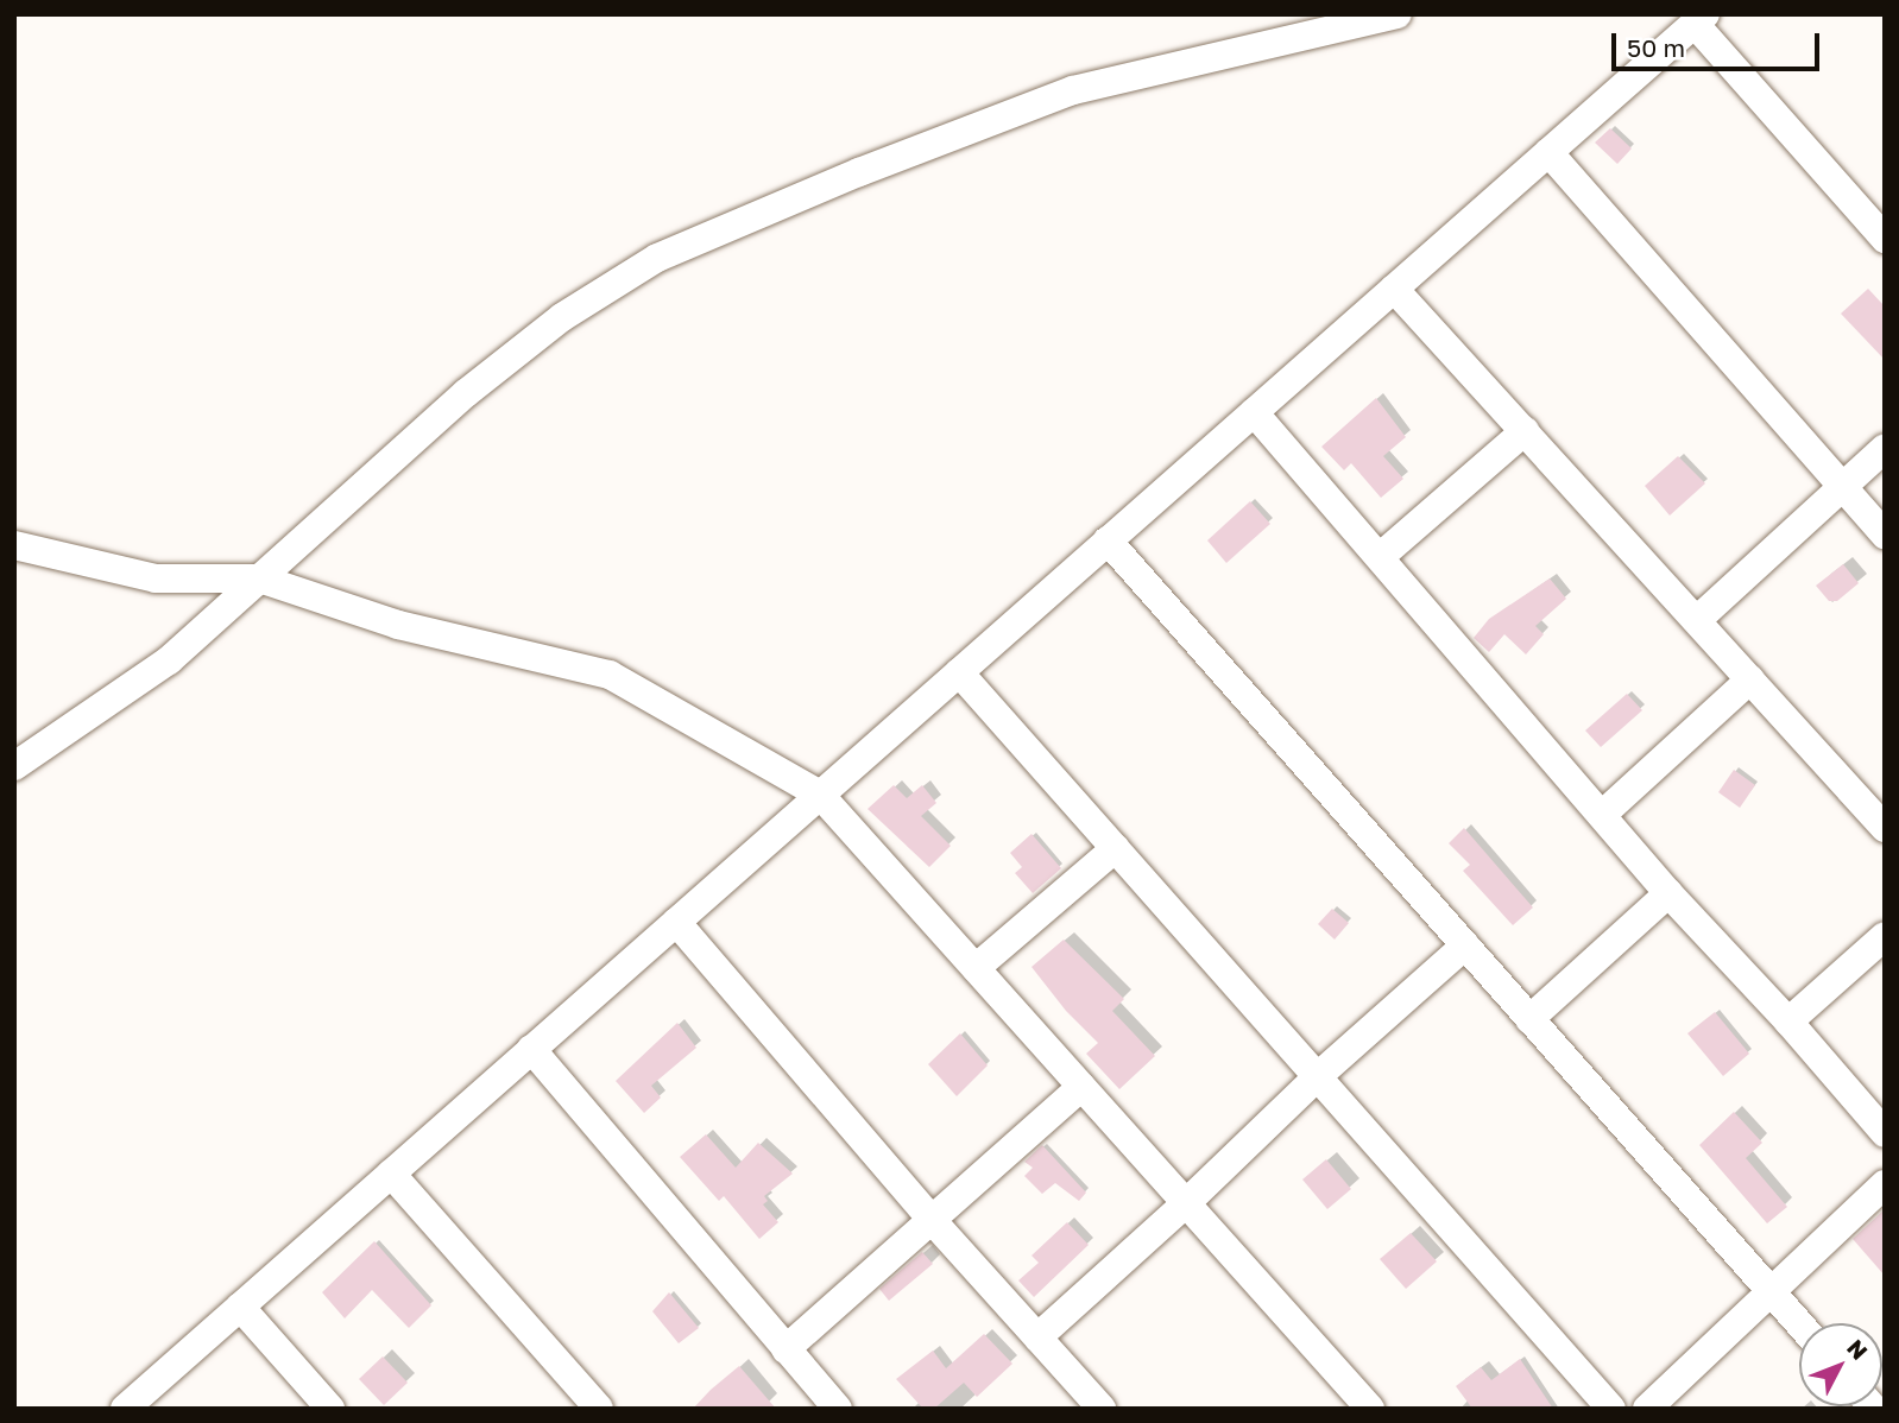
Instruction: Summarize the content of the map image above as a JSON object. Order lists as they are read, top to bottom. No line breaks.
{"scale_bar":"50 m","north":"top right"}
